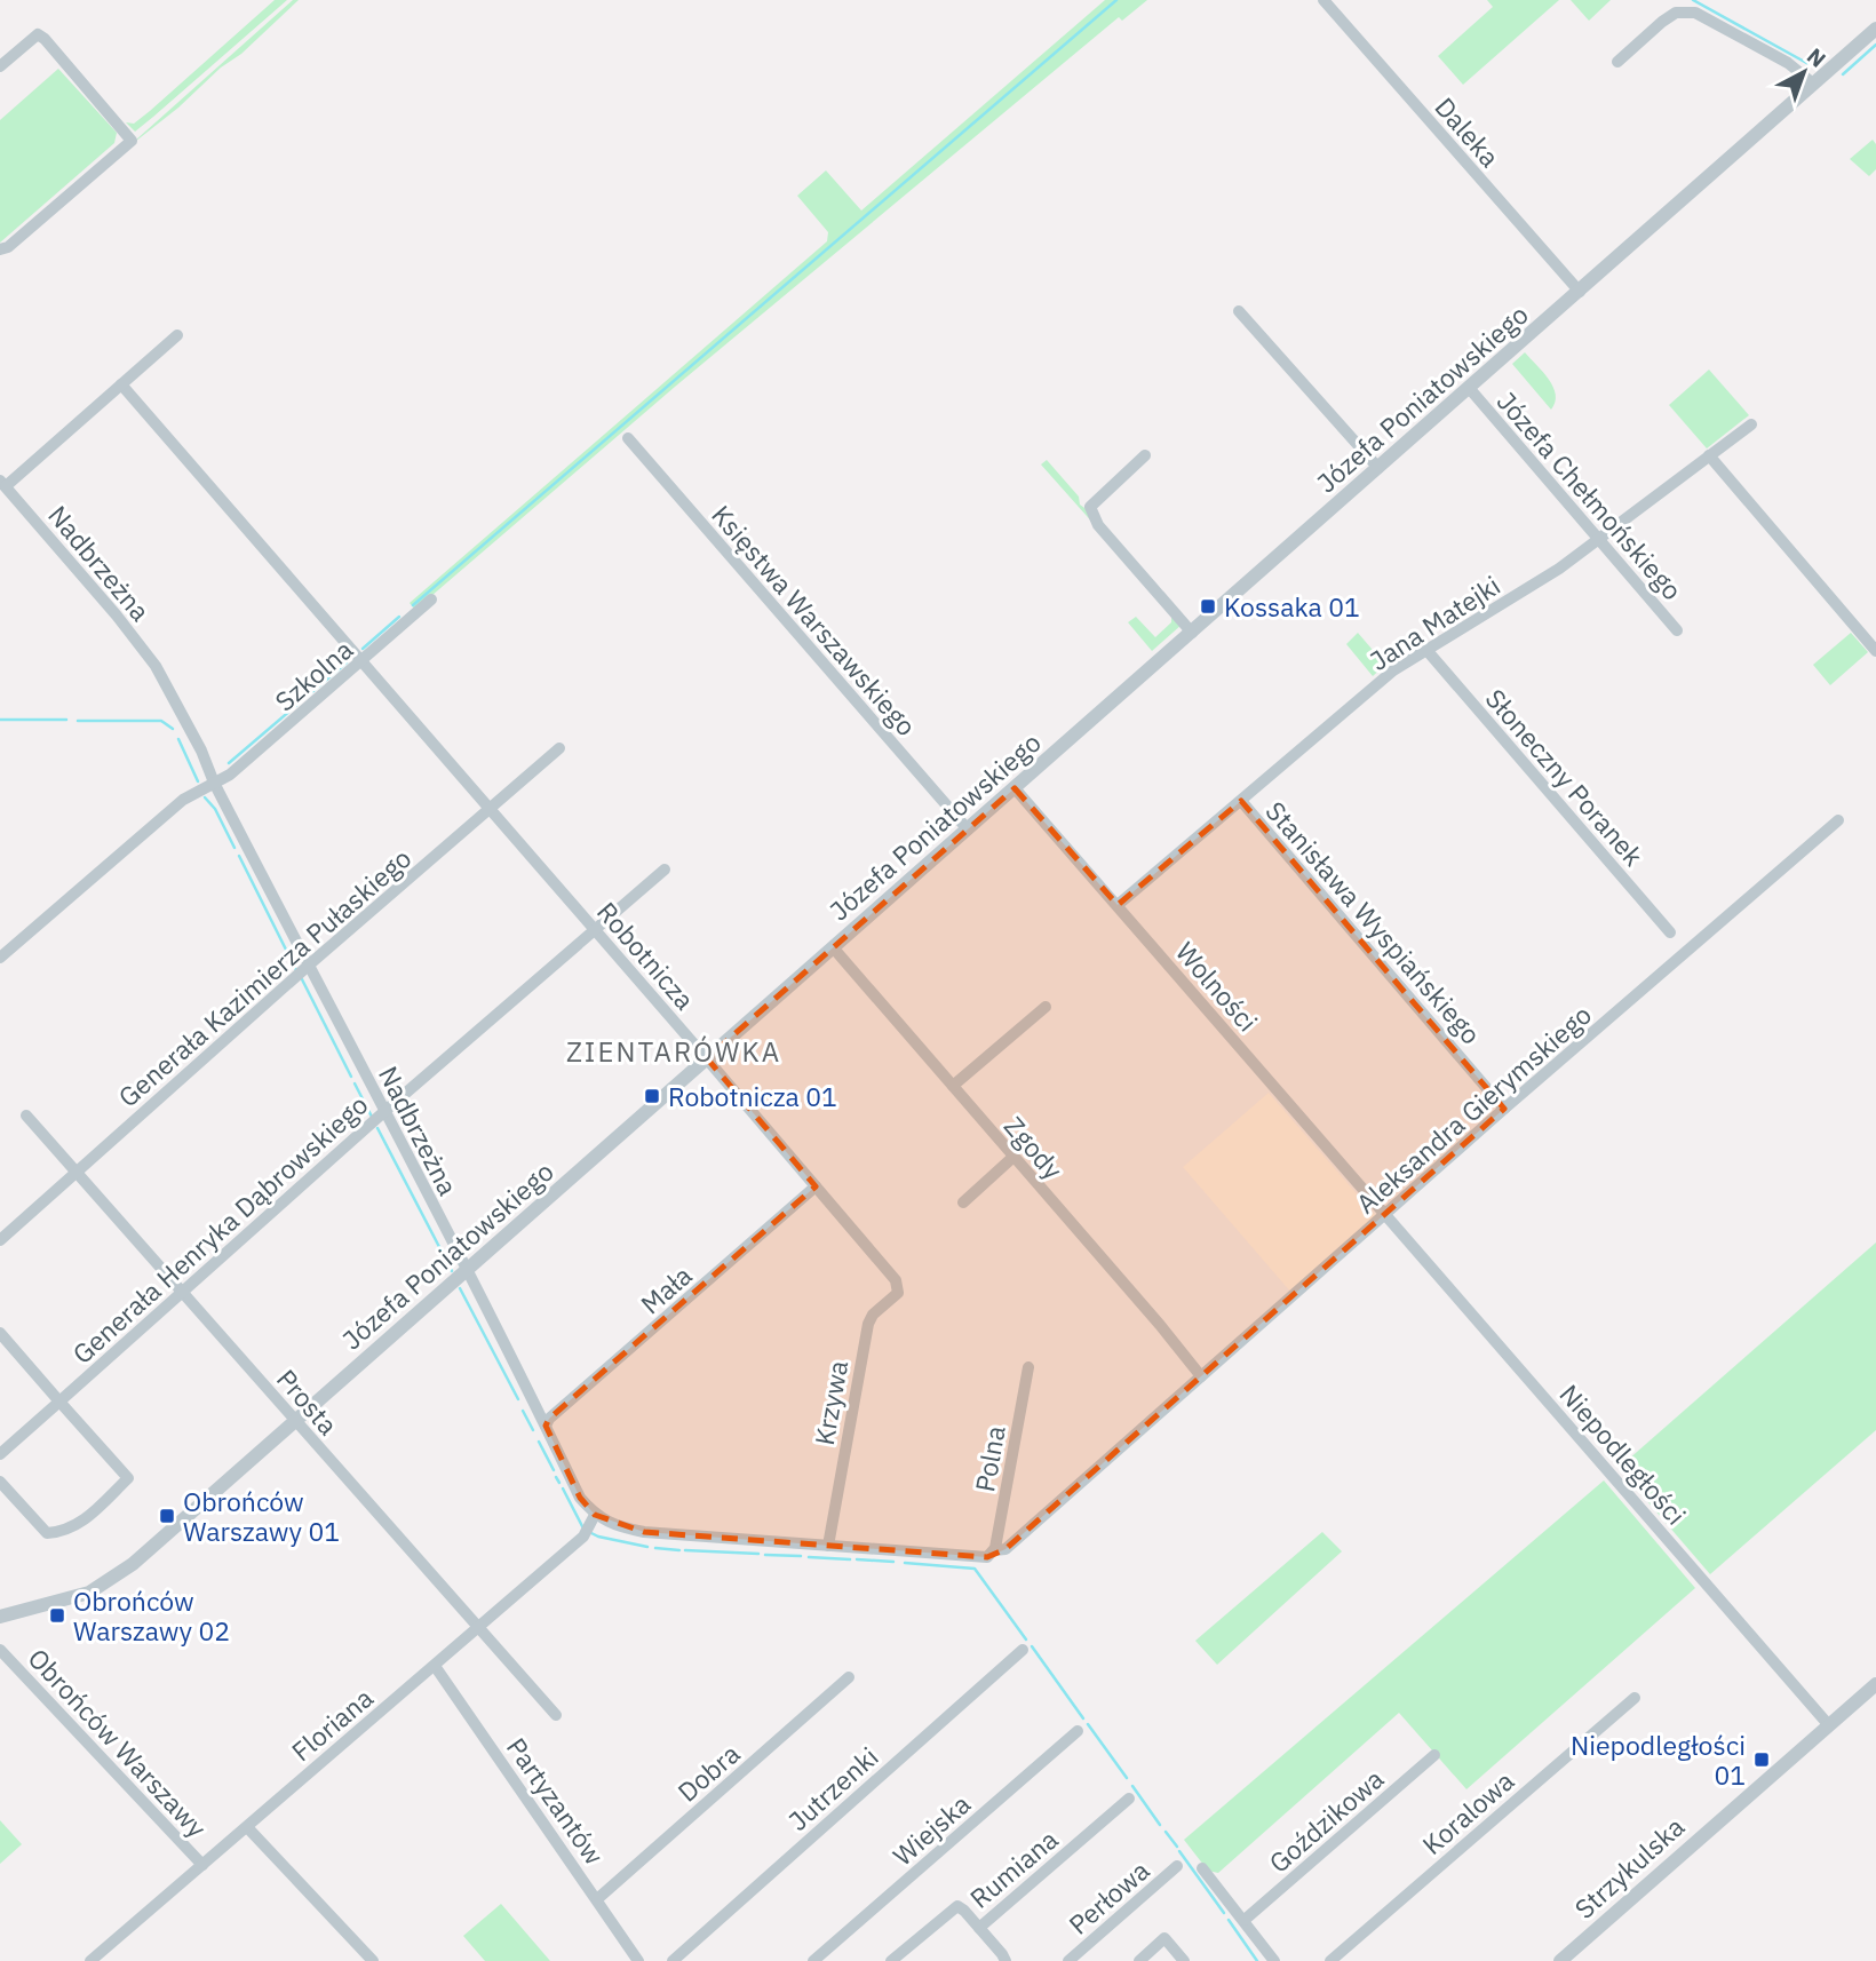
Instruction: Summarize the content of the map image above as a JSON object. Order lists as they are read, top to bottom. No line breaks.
{"streets":{"street":["Daleka","Józefa Poniatowskiego","Józefa Chełmońskiego","Nadbrzeżna","Księstwa Warszawskiego","Jana Matejki","Szkolna","Słoneczny Poranek","Stanisława Wyspiańskiego","Robotnicza","Generała Kazimierza Pułaskiego","Wolności","Aleksandra Gierymskiego","Zgody","Generała Henryka Dąbrowskiego","Mała","Prosta","Krzywa","Niepodległości","Polna","Floriana","Obrońców Warszawy","Dobra","Jutrzenki","Partyzantów","Koralowa","Goździkowa","Wiejska","Strzykulska","Rumiana","Perłowa"]},"crossings":[["Daleka","Józefa Poniatowskiego"],["Józefa Poniatowskiego","Józefa Chełmońskiego"],["Józefa Poniatowskiego","Nadbrzeżna"],["Józefa Poniatowskiego","Księstwa Warszawskiego"],["Józefa Poniatowskiego","Robotnicza"],["Józefa Poniatowskiego","Wolności"],["Józefa Poniatowskiego","Zgody"],["Józefa Poniatowskiego","Prosta"],["Józefa Chełmońskiego","Jana Matejki"],["Nadbrzeżna","Szkolna"],["Nadbrzeżna","Generała Kazimierza Pułaskiego"],["Nadbrzeżna","Generała Henryka Dąbrowskiego"],["Nadbrzeżna","Mała"],["Nadbrzeżna","Floriana"],["Jana Matejki","Słoneczny Poranek"],["Jana Matejki","Stanisława Wyspiańskiego"],["Jana Matejki","Wolności"],["Szkolna","Robotnicza"],["Stanisława Wyspiańskiego","Aleksandra Gierymskiego"],["Robotnicza","Generała Kazimierza Pułaskiego"],["Robotnicza","Generała Henryka Dąbrowskiego"],["Robotnicza","Mała"],["Robotnicza","Krzywa"],["Generała Kazimierza Pułaskiego","Prosta"],["Wolności","Aleksandra Gierymskiego"],["Wolności","Niepodległości"],["Aleksandra Gierymskiego","Zgody"],["Aleksandra Gierymskiego","Niepodległości"],["Aleksandra Gierymskiego","Polna"],["Generała Henryka Dąbrowskiego","Prosta"],["Prosta","Floriana"],["Niepodległości","Strzykulska"],["Floriana","Obrońców Warszawy"],["Floriana","Partyzantów"],["Dobra","Partyzantów"]],"districts":["ZIENTARÓWKA"],"places":{"transit":["Kossaka 01","Robotnicza 01","Obrońców Warszawy 01","Obrońców Warszawy 02","Niepodległości 01"]},"north":"top right"}
